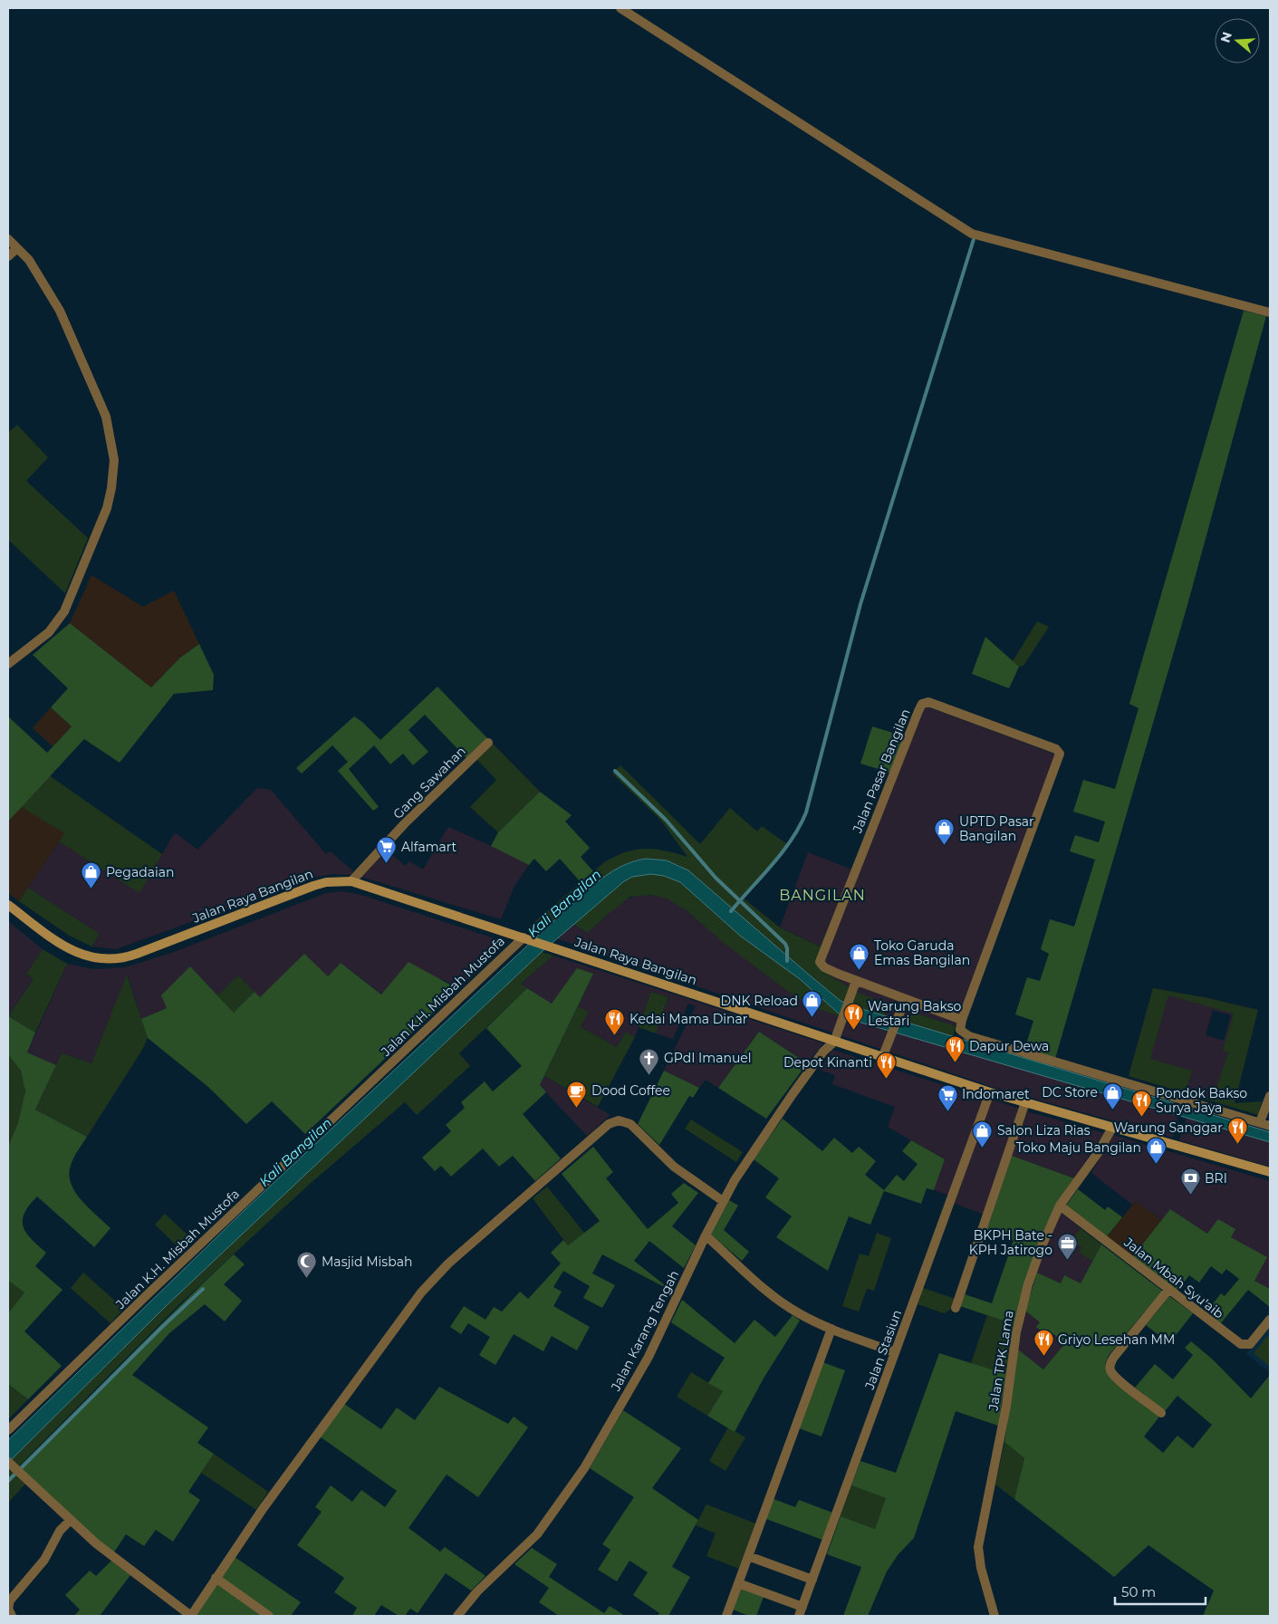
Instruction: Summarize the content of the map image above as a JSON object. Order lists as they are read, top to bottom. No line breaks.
{"streets":{"main road":["Jalan Raya Bangilan"],"street":["Jalan Pasar Bangilan","Gang Sawahan","Jalan K.H. Misbah Mustofa","Jalan Mbah Syu'aib","Jalan Karang Tengah","Jalan Stasiun","Jalan TPK Lama"]},"crossings":[["Gang Sawahan","Jalan Raya Bangilan"],["Jalan Raya Bangilan","Jalan K.H. Misbah Mustofa"],["Jalan Raya Bangilan","Jalan Karang Tengah"],["Jalan Raya Bangilan","Jalan Stasiun"],["Jalan Raya Bangilan","Jalan TPK Lama"],["Jalan Mbah Syu'aib","Jalan TPK Lama"]],"districts":["BANGILAN"],"water":["Kali Bangilan"],"places":{"shop":["UPTD Pasar Bangilan","Pegadaian","Toko Garuda Emas Bangilan","DNK Reload","DC Store","Salon Liza Rias","Toko Maju Bangilan"],"supermarket":["Alfamart","Indomaret"],"restaurant":["Warung Bakso Lestari","Kedai Mama Dinar","Dapur Dewa","Depot Kinanti","Pondok Bakso Surya Jaya","Warung Sanggar","Griyo Lesehan MM"],"church":["GPdI Imanuel"],"cafe":["Dood Coffee"],"bank":["BRI"],"office":["BKPH Bate - KPH Jatirogo"],"mosque":["Masjid Misbah"]},"scale_bar":"50 m","north":"left"}
